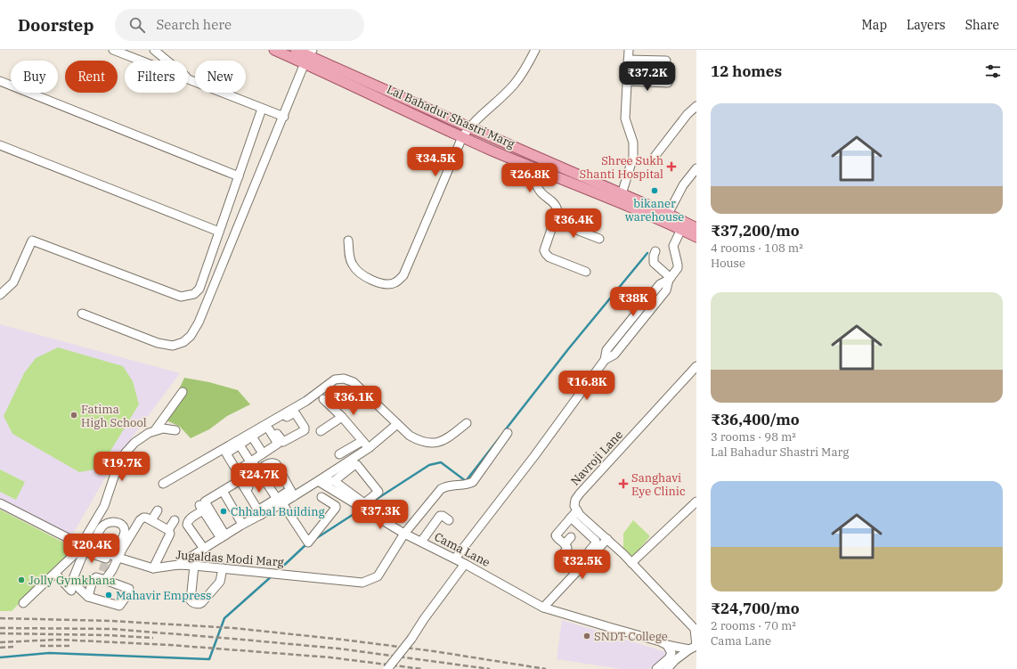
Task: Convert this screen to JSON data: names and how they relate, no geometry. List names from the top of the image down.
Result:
{
  "streets": {
    "main road": ["Lal Bahadur Shastri Marg"],
    "street": ["Navroji Lane", "Cama Lane", "Jugaldas Modi Marg"]
  },
  "crossings": [
    ["Cama Lane", "Jugaldas Modi Marg"]
  ],
  "places": {
    "health": ["Shree Sukh Shanti Hospital", "Sanghavi Eye Clinic"],
    "other": [
      "bikaner warehouse",
      "Fatima High School",
      "Chhabal Building",
      "Jolly Gymkhana",
      "Mahavir Empress",
      "SNDT College"
    ]
  },
  "page": {
    "header": "Doorstep",
    "search": "Search here",
    "nav": ["Map", "Layers", "Share"],
    "heading": "12 homes",
    "chip": [
      "Buy",
      "Rent",
      "Filters",
      "New"
    ],
    "price": [
      "₹37.2K",
      "₹34.5K",
      "₹26.8K",
      "₹36.4K",
      "₹38K",
      "₹16.8K",
      "₹36.1K",
      "₹19.7K",
      "₹24.7K",
      "₹37.3K",
      "₹20.4K",
      "₹32.5K"
    ],
    "list": [
      {
        "name": "₹37,200/mo",
        "note": "4 rooms · 108 m² · House"
      },
      {
        "name": "₹36,400/mo",
        "note": "3 rooms · 98 m² · Lal Bahadur Shastri Marg"
      },
      {
        "name": "₹24,700/mo",
        "note": "2 rooms · 70 m² · Cama Lane"
      }
    ]
  }
}
